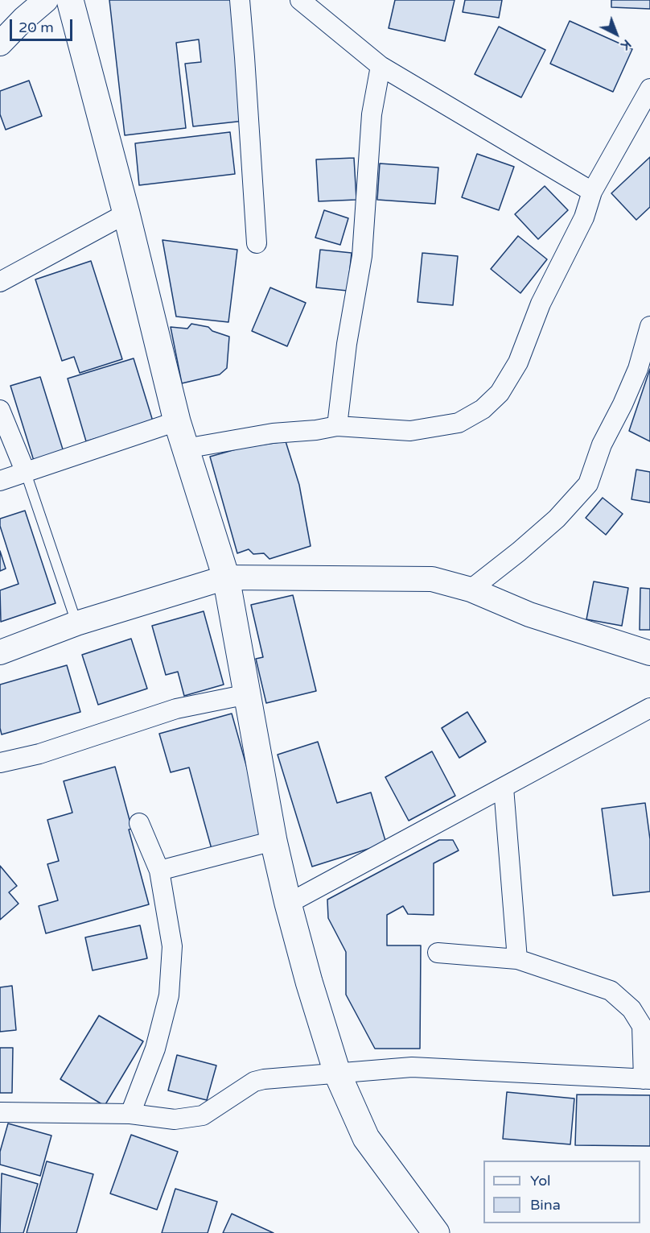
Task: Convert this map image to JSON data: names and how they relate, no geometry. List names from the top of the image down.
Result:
{
  "legend": ["Yol", "Bina"],
  "scale_bar": "20 m",
  "north": "bottom right"
}
